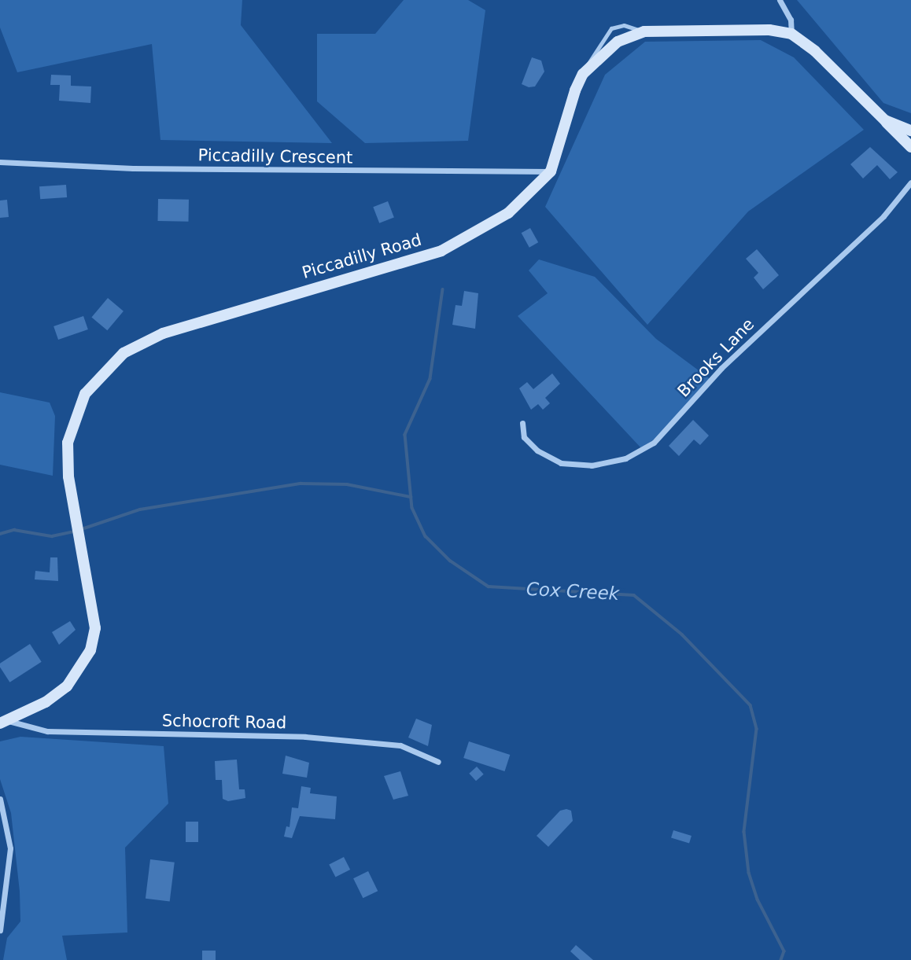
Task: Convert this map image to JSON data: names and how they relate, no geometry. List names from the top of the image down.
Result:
{
  "streets": {
    "main road": ["Piccadilly Road"],
    "street": ["Piccadilly Crescent", "Brooks Lane", "Schocroft Road"]
  },
  "crossings": [
    ["Piccadilly Crescent", "Piccadilly Road"],
    ["Piccadilly Road", "Schocroft Road"]
  ],
  "water": ["Cox Creek"]
}
